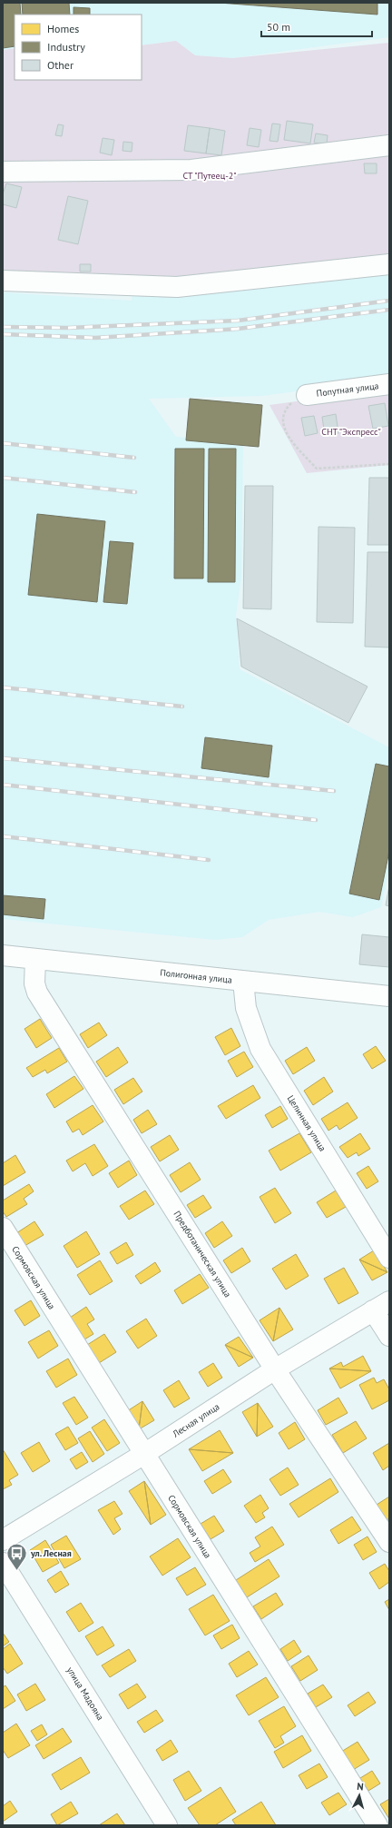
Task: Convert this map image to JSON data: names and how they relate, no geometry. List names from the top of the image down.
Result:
{
  "streets": {
    "street": [
      "Попутная улица",
      "Полигонная улица",
      "Целинная улица",
      "Предботаническая улица",
      "Сормовская улица",
      "Лесная улица",
      "улица Мадояна"
    ]
  },
  "crossings": [
    ["Полигонная улица", "Целинная улица"],
    ["Полигонная улица", "Предботаническая улица"],
    ["Предботаническая улица", "Лесная улица"],
    ["Сормовская улица", "Лесная улица"]
  ],
  "parks": ["СТ \"Путеец-2\"", "СНТ \"Экспресс\""],
  "places": {
    "bus stop": ["ул. Лесная"]
  },
  "legend": ["Homes", "Industry", "Other"],
  "scale_bar": "50 m",
  "north": "top"
}
